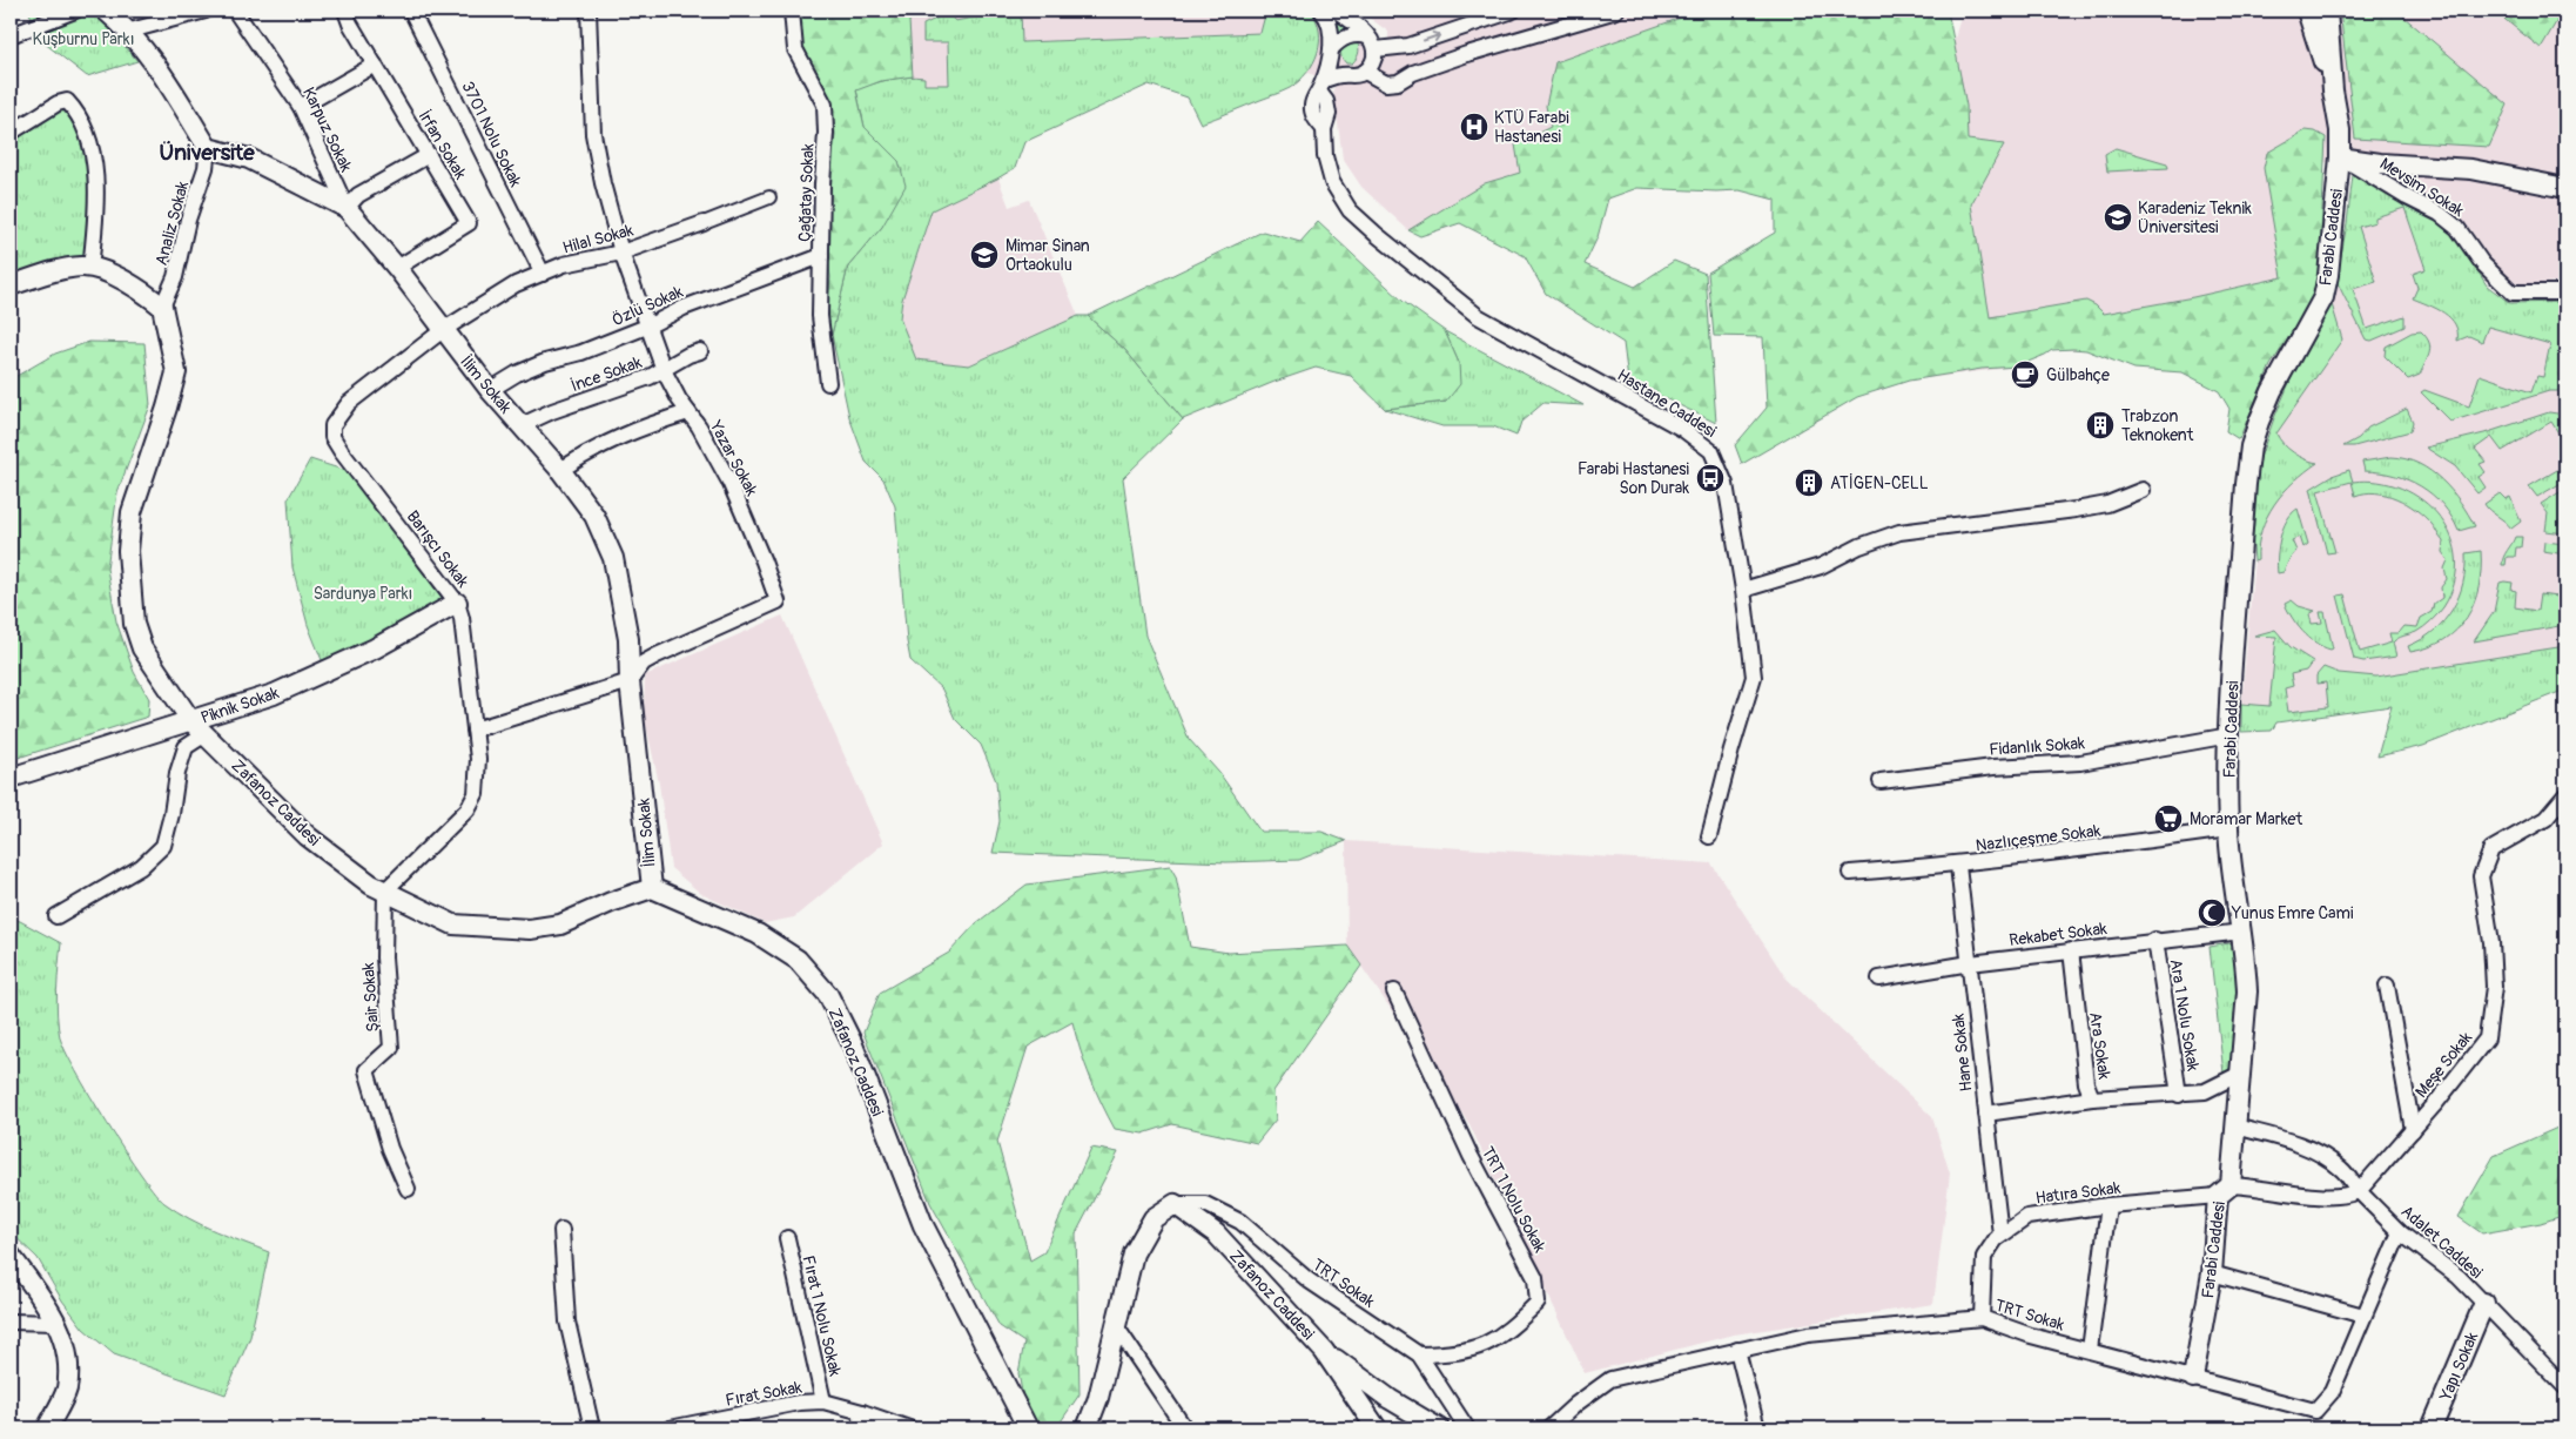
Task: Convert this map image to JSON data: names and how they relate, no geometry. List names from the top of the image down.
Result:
{
  "streets": {
    "street": [
      "Karpuz Sokak",
      "3701 Nolu Sokak",
      "İrfan Sokak",
      "Mevsim Sokak",
      "Çağatay Sokak",
      "Analiz Sokak",
      "Farabi Caddesi",
      "Hilal Sokak",
      "Özlü Sokak",
      "İnce Sokak",
      "İlim Sokak",
      "Hastane Caddesi",
      "Yazar Sokak",
      "Barışcı Sokak",
      "Piknik Sokak",
      "Fidanlık Sokak",
      "Zafanoz Caddesi",
      "Nazlıçeşme Sokak",
      "Rekabet Sokak",
      "Şair Sokak",
      "Ara 1 Nolu Sokak",
      "Ara Sokak",
      "Hane Sokak",
      "Meşe Sokak",
      "Hatıra Sokak",
      "TRT 1 Nolu Sokak",
      "Adalet Caddesi",
      "TRT Sokak",
      "Fırat 1 Nolu Sokak",
      "Yapı Sokak",
      "Fırat Sokak"
    ]
  },
  "crossings": [
    ["Karpuz Sokak", "İlim Sokak"],
    ["3701 Nolu Sokak", "Hilal Sokak"],
    ["İrfan Sokak", "İlim Sokak"],
    ["Mevsim Sokak", "Farabi Caddesi"],
    ["Çağatay Sokak", "Özlü Sokak"],
    ["Analiz Sokak", "İlim Sokak"],
    ["Analiz Sokak", "Zafanoz Caddesi"],
    ["Farabi Caddesi", "Fidanlık Sokak"],
    ["Farabi Caddesi", "Nazlıçeşme Sokak"],
    ["Farabi Caddesi", "Rekabet Sokak"],
    ["Farabi Caddesi", "Ara Sokak"],
    ["Farabi Caddesi", "Hatıra Sokak"],
    ["Farabi Caddesi", "TRT Sokak"],
    ["Hilal Sokak", "İlim Sokak"],
    ["Hilal Sokak", "Yazar Sokak"],
    ["Hilal Sokak", "Barışcı Sokak"],
    ["Özlü Sokak", "İlim Sokak"],
    ["Özlü Sokak", "Yazar Sokak"],
    ["İnce Sokak", "İlim Sokak"],
    ["İnce Sokak", "Yazar Sokak"],
    ["İlim Sokak", "Yazar Sokak"],
    ["İlim Sokak", "Barışcı Sokak"],
    ["İlim Sokak", "Zafanoz Caddesi"],
    ["Barışcı Sokak", "Piknik Sokak"],
    ["Barışcı Sokak", "Zafanoz Caddesi"],
    ["Barışcı Sokak", "Şair Sokak"],
    ["Piknik Sokak", "Zafanoz Caddesi"],
    ["Zafanoz Caddesi", "Şair Sokak"],
    ["Zafanoz Caddesi", "TRT Sokak"],
    ["Nazlıçeşme Sokak", "Hane Sokak"],
    ["Rekabet Sokak", "Ara 1 Nolu Sokak"],
    ["Rekabet Sokak", "Ara Sokak"],
    ["Rekabet Sokak", "Hane Sokak"],
    ["Ara 1 Nolu Sokak", "Ara Sokak"],
    ["Hane Sokak", "Hatıra Sokak"],
    ["Meşe Sokak", "Adalet Caddesi"],
    ["Hatıra Sokak", "TRT Sokak"],
    ["TRT 1 Nolu Sokak", "TRT Sokak"],
    ["Adalet Caddesi", "TRT Sokak"],
    ["Adalet Caddesi", "Yapı Sokak"],
    ["Fırat 1 Nolu Sokak", "Fırat Sokak"]
  ],
  "districts": ["Üniversite"],
  "parks": ["Kuşburnu Parkı", "Sardunya Parkı"],
  "places": {
    "hospital": ["KTÜ Farabi Hastanesi"],
    "school or university": ["Karadeniz Teknik Üniversitesi", "Mimar Sinan Ortaokulu"],
    "cafe": ["Gülbahçe"],
    "building": ["Trabzon Teknokent", "ATİGEN-CELL"],
    "bus stop": ["Farabi Hastanesi Son Durak"],
    "supermarket": ["Moramar Market"],
    "mosque": ["Yunus Emre Cami"]
  }
}
